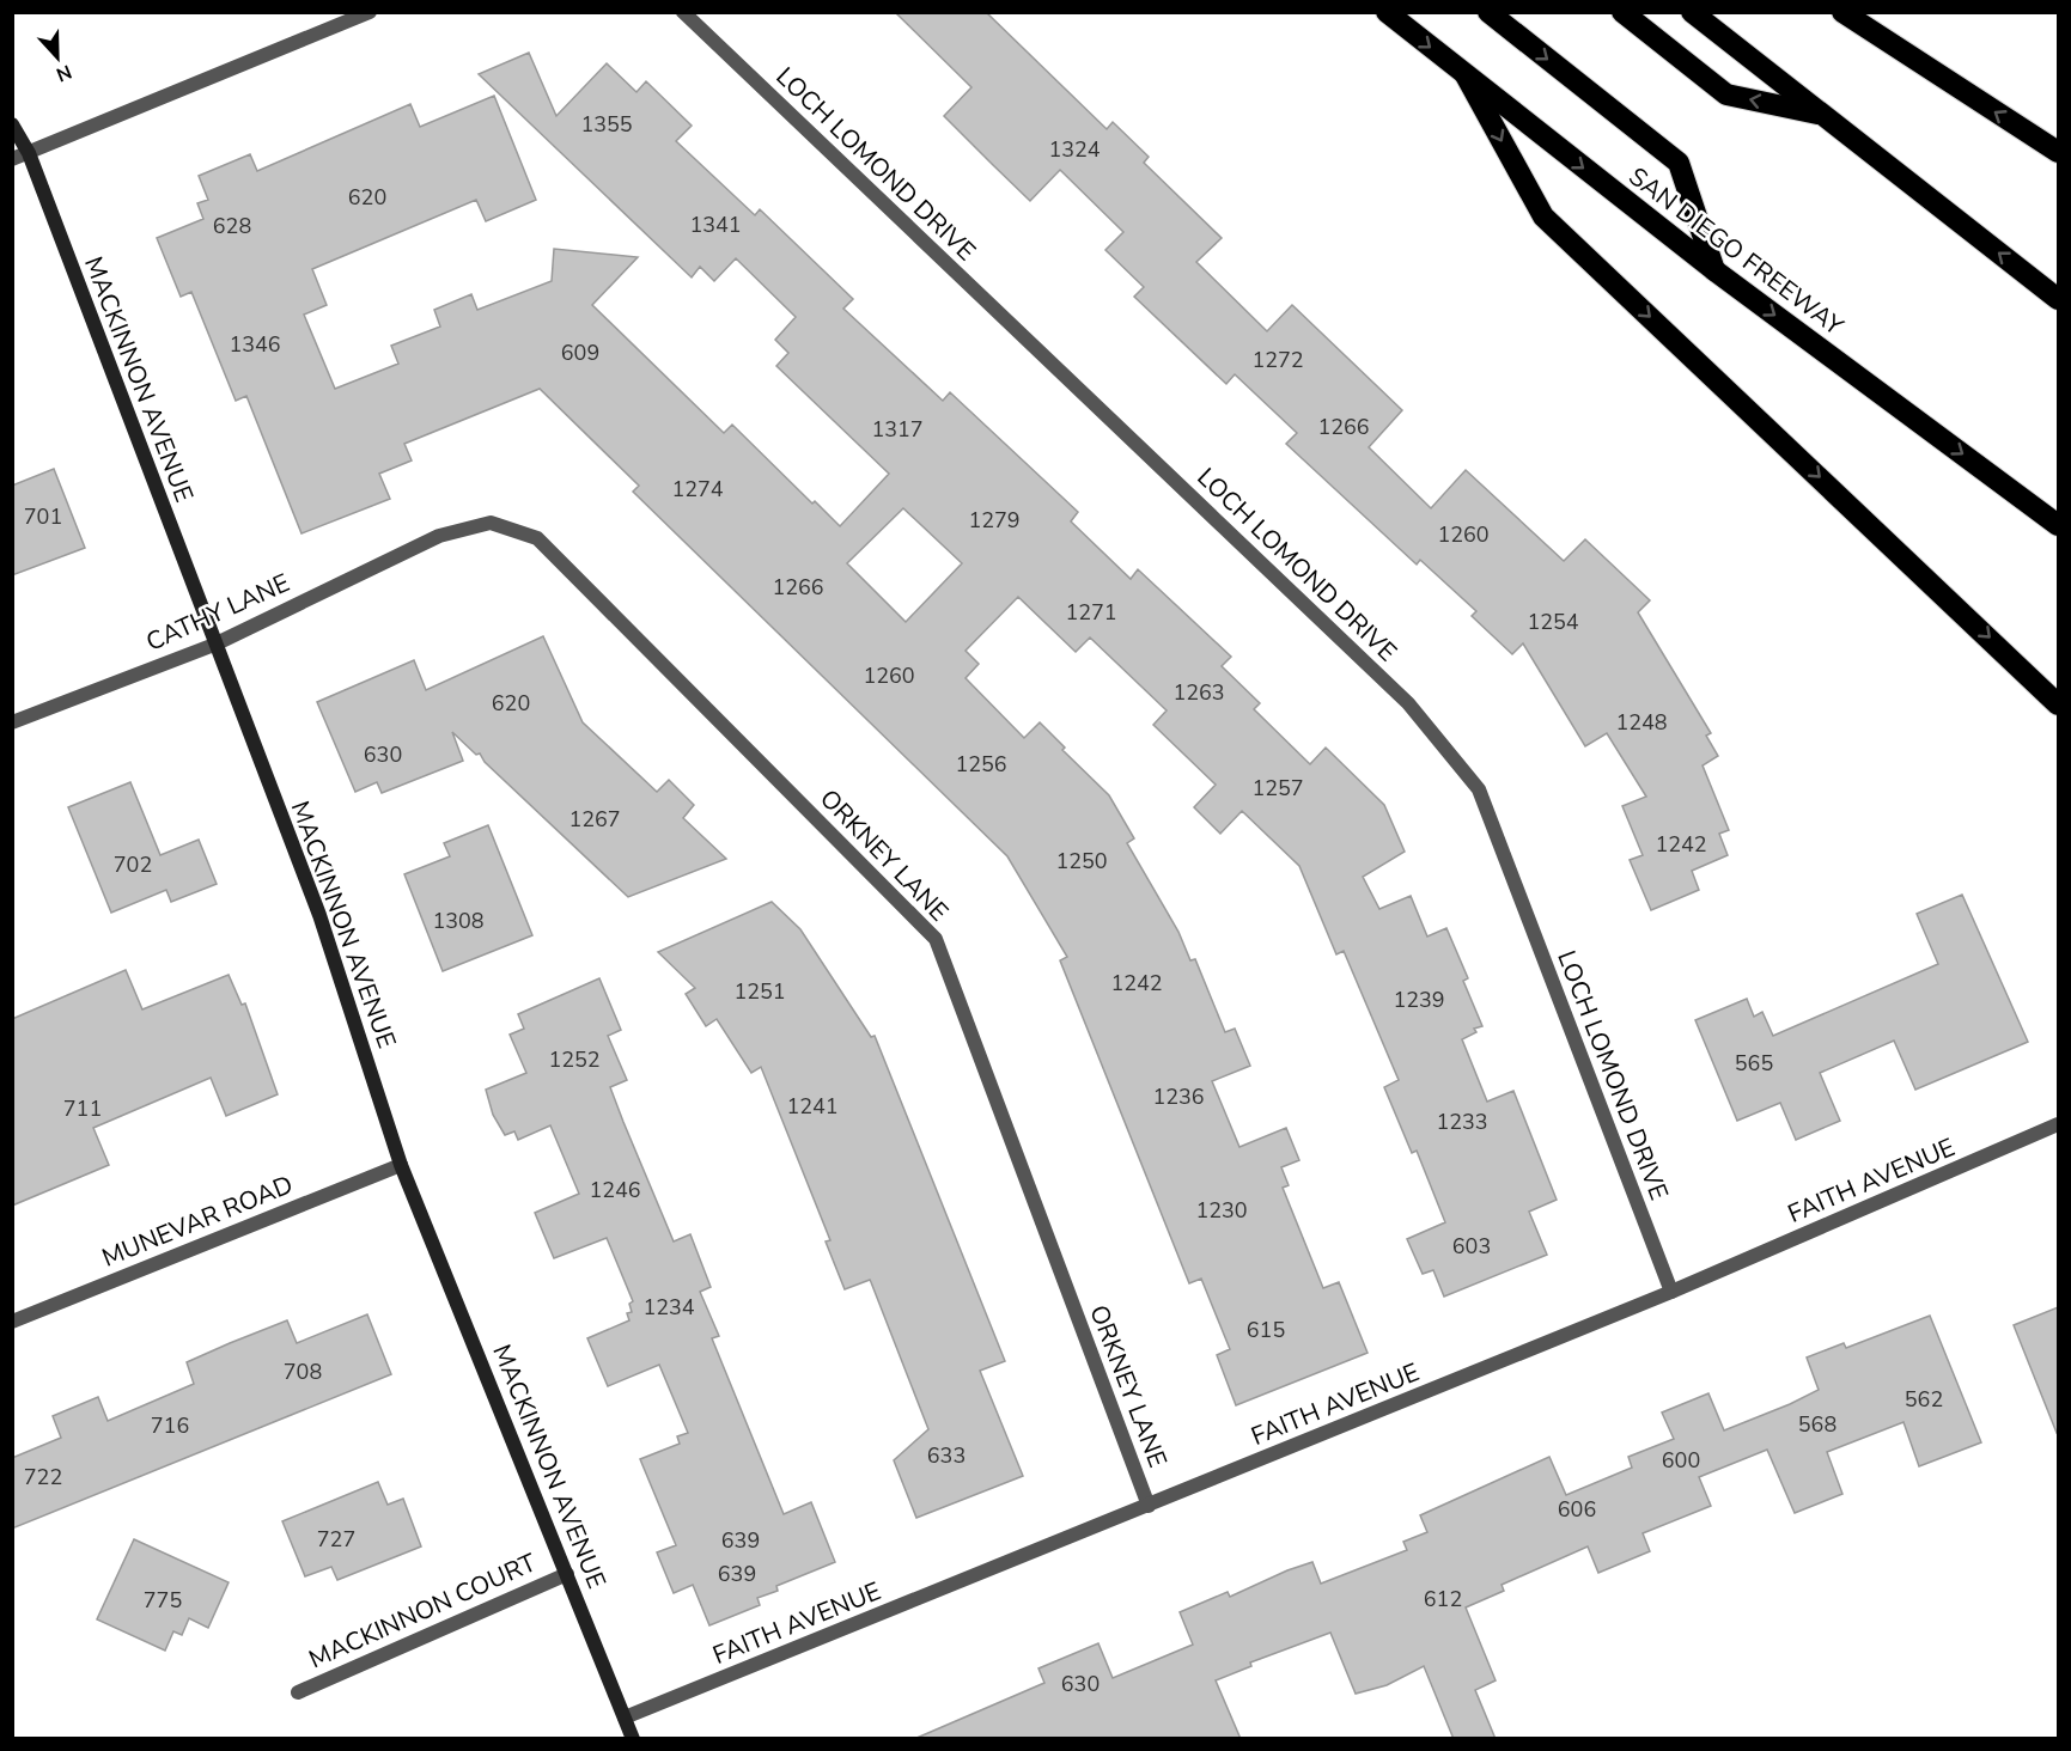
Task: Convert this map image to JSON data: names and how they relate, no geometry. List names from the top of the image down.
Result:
{
  "streets": {
    "highway": ["SAN DIEGO FREEWAY"],
    "street": [
      "LOCH LOMOND DRIVE",
      "MACKINNON AVENUE",
      "CATHY LANE",
      "ORKNEY LANE",
      "FAITH AVENUE",
      "MUNEVAR ROAD",
      "MACKINNON COURT"
    ]
  },
  "crossings": [
    ["LOCH LOMOND DRIVE", "FAITH AVENUE"],
    ["MACKINNON AVENUE", "CATHY LANE"],
    ["MACKINNON AVENUE", "FAITH AVENUE"],
    ["MACKINNON AVENUE", "MUNEVAR ROAD"],
    ["MACKINNON AVENUE", "MACKINNON COURT"],
    ["CATHY LANE", "ORKNEY LANE"],
    ["ORKNEY LANE", "FAITH AVENUE"]
  ],
  "house_numbers": [
    "1355",
    "1324",
    "620",
    "1341",
    "628",
    "1346",
    "609",
    "1272",
    "1266",
    "1317",
    "1274",
    "701",
    "1279",
    "1260",
    "1266",
    "1271",
    "1254",
    "1260",
    "1263",
    "620",
    "1248",
    "630",
    "1256",
    "1257",
    "1267",
    "1242",
    "1250",
    "702",
    "1308",
    "1242",
    "1251",
    "1239",
    "1252",
    "565",
    "1236",
    "1241",
    "711",
    "1233",
    "1246",
    "1230",
    "603",
    "1234",
    "615",
    "708",
    "562",
    "568",
    "716",
    "633",
    "600",
    "722",
    "606",
    "727",
    "639",
    "639",
    "612",
    "775",
    "630"
  ],
  "north": "bottom"
}
